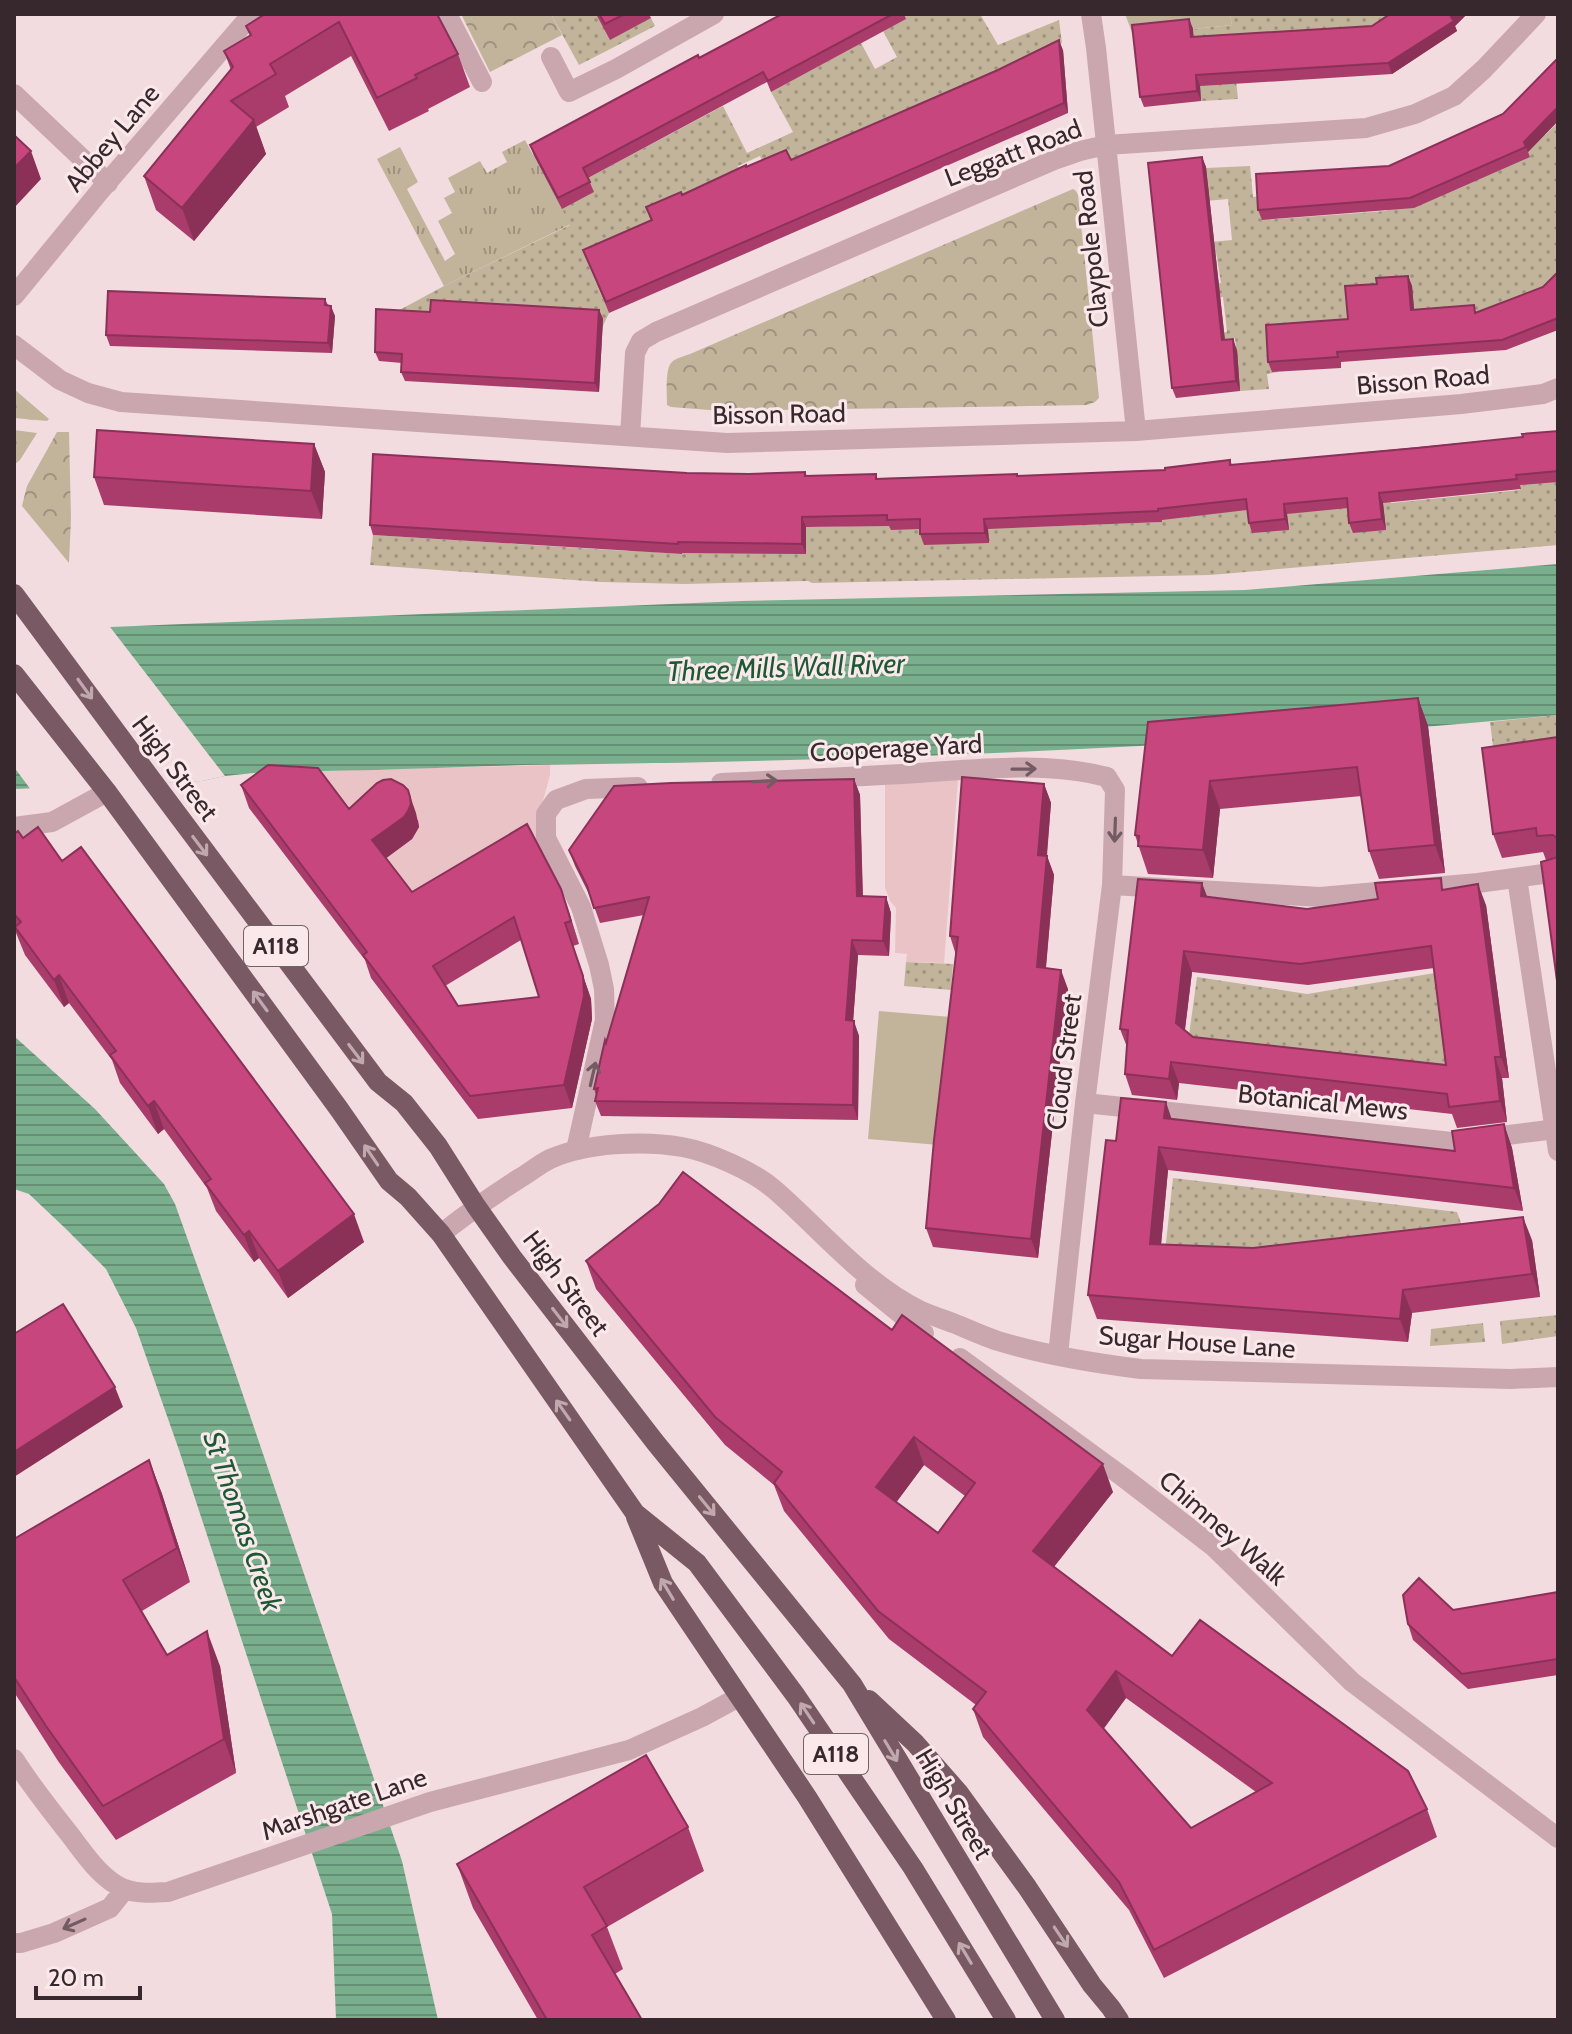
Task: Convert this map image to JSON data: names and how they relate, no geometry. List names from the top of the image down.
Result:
{
  "streets": {
    "main road": ["High Street", "A118"],
    "street": [
      "Abbey Lane",
      "Leggatt Road",
      "Claypole Road",
      "Bisson Road",
      "Cooperage Yard",
      "Cloud Street",
      "Botanical Mews",
      "Sugar House Lane",
      "Chimney Walk",
      "Marshgate Lane"
    ]
  },
  "crossings": [
    ["Leggatt Road", "Claypole Road"],
    ["Leggatt Road", "Bisson Road"],
    ["Claypole Road", "Bisson Road"],
    ["Cooperage Yard", "Cloud Street"],
    ["High Street", "A118"],
    ["High Street", "Sugar House Lane"],
    ["A118", "Sugar House Lane"],
    ["A118", "Marshgate Lane"],
    ["Cloud Street", "Botanical Mews"],
    ["Cloud Street", "Sugar House Lane"],
    ["Sugar House Lane", "Chimney Walk"]
  ],
  "one_way": ["Cooperage Yard"],
  "water": ["Three Mills Wall River", "St Thomas Creek"],
  "scale_bar": "20 m"
}
